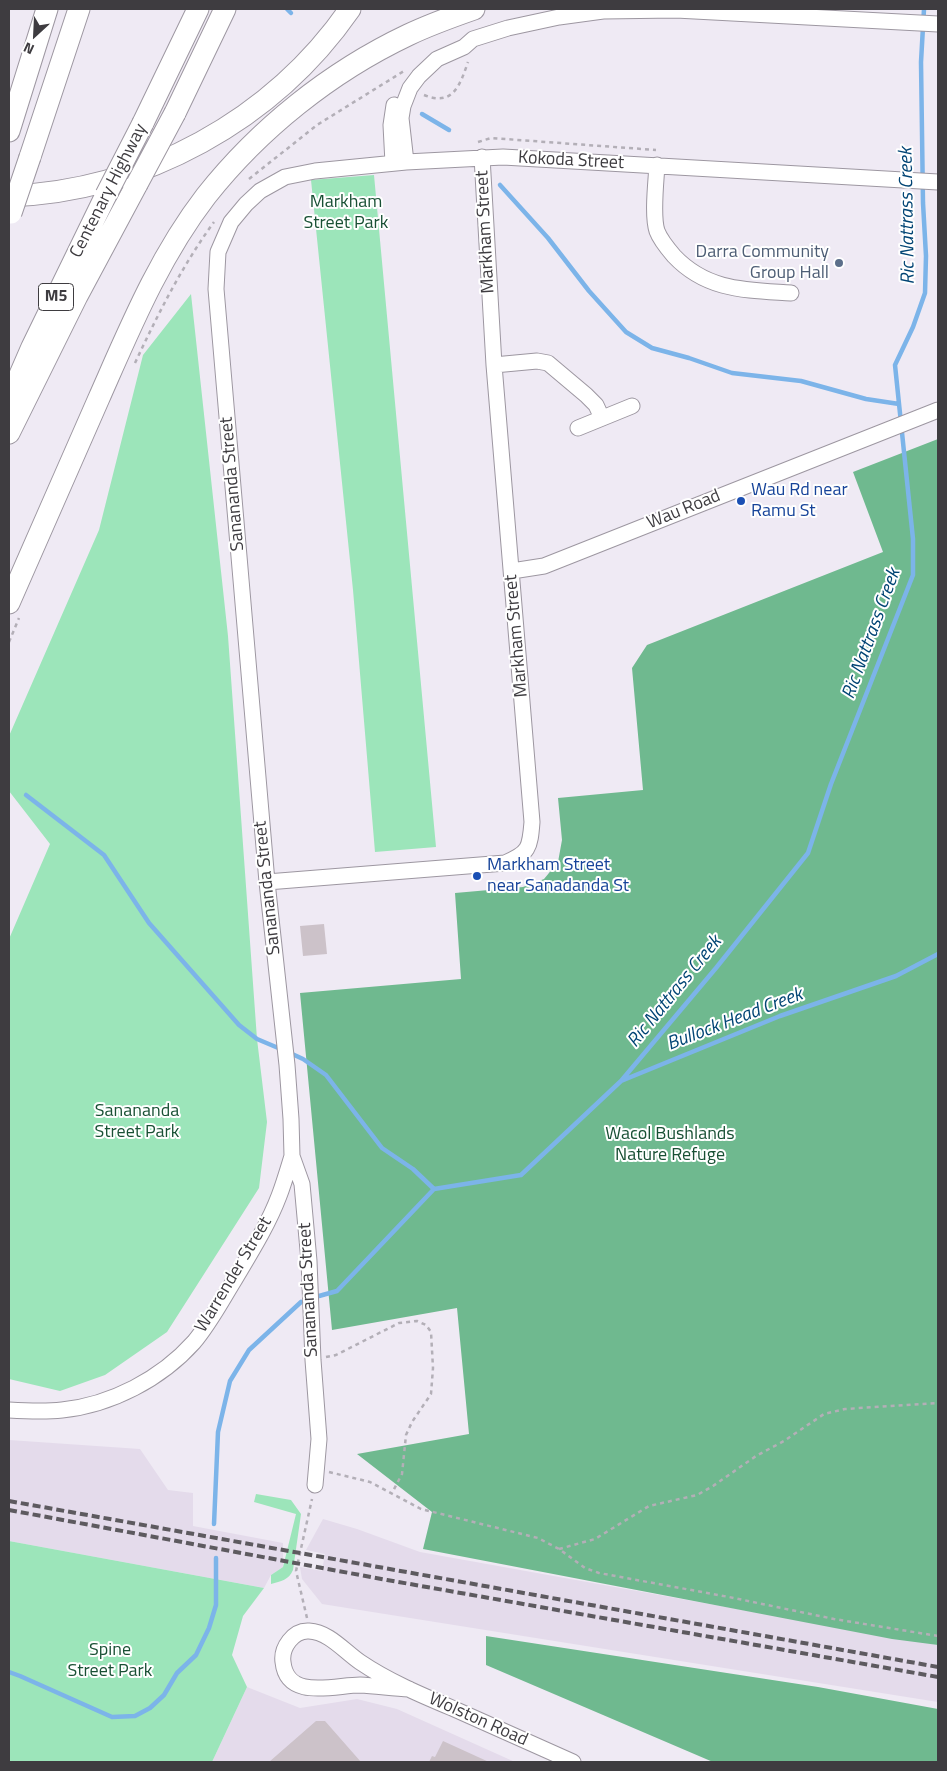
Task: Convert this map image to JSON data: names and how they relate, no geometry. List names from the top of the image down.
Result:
{
  "streets": {
    "highway": ["Centenary Highway", "M5"],
    "street": [
      "Kokoda Street",
      "Markham Street",
      "Sanananda Street",
      "Wau Road",
      "Warrender Street",
      "Wolston Road"
    ]
  },
  "crossings": [
    ["Kokoda Street", "Markham Street"],
    ["Kokoda Street", "Sanananda Street"],
    ["Markham Street", "Sanananda Street"],
    ["Markham Street", "Wau Road"],
    ["Sanananda Street", "Warrender Street"]
  ],
  "water": ["Ric Nattrass Creek", "Bullock Head Creek"],
  "parks": [
    "Markham Street Park",
    "Sanananda Street Park",
    "Wacol Bushlands Nature Refuge",
    "Spine Street Park"
  ],
  "places": ["Darra Community Group Hall", "Wau Rd near Ramu St", "Markham Street near Sanadanda St"],
  "north": "bottom left"
}
